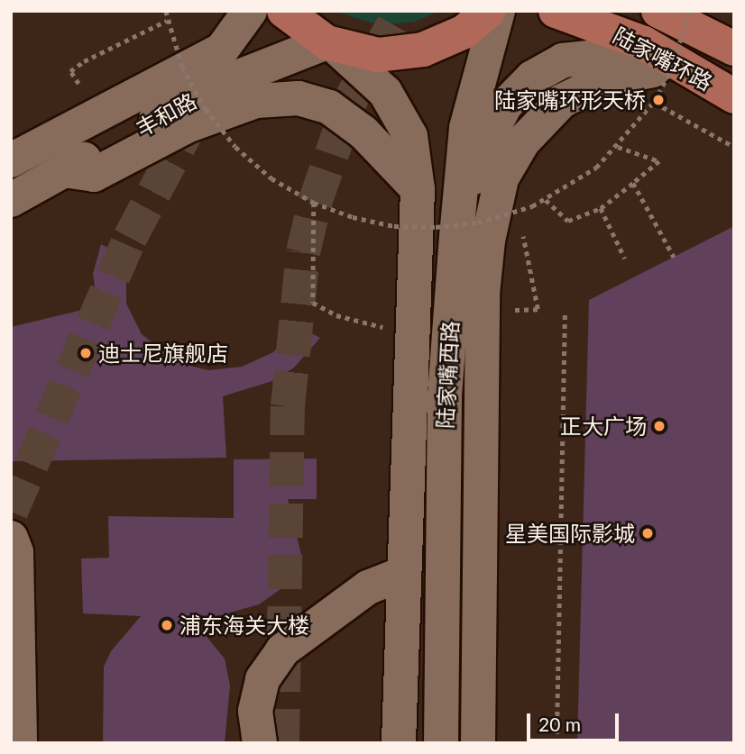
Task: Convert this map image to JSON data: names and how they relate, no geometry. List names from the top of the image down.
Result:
{
  "streets": {
    "main road": ["陆家嘴环路"],
    "street": ["丰和路", "陆家嘴西路"]
  },
  "crossings": [
    ["丰和路", "陆家嘴西路"]
  ],
  "places": [
    "陆家嘴环形天桥",
    "迪士尼旗舰店",
    "正大广场",
    "星美国际影城",
    "浦东海关大楼"
  ],
  "scale_bar": "20 m"
}
